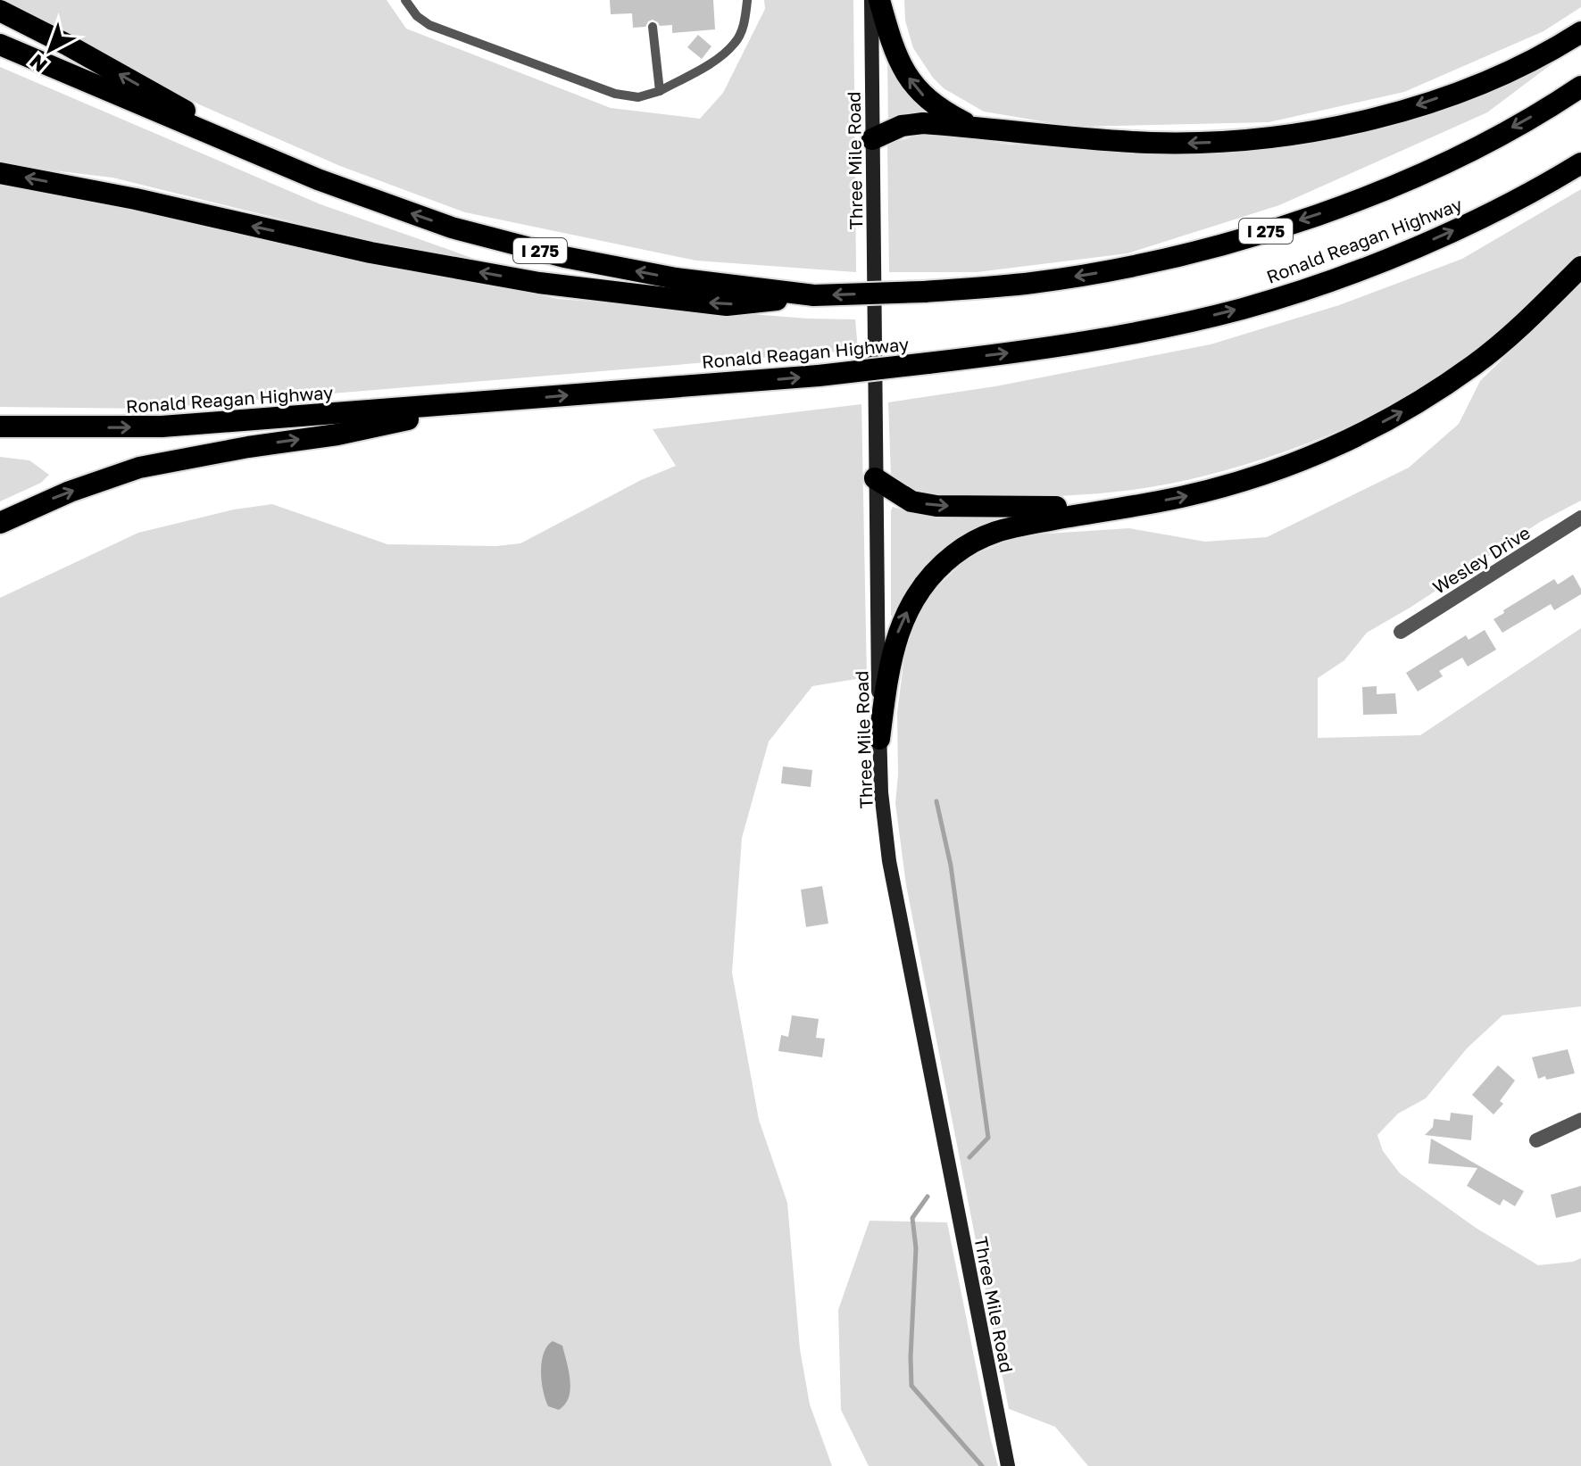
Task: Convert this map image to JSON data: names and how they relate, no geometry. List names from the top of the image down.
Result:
{
  "streets": {
    "highway": ["I 275", "Ronald Reagan Highway"],
    "street": ["Three Mile Road", "Wesley Drive"]
  },
  "north": "bottom left"
}
